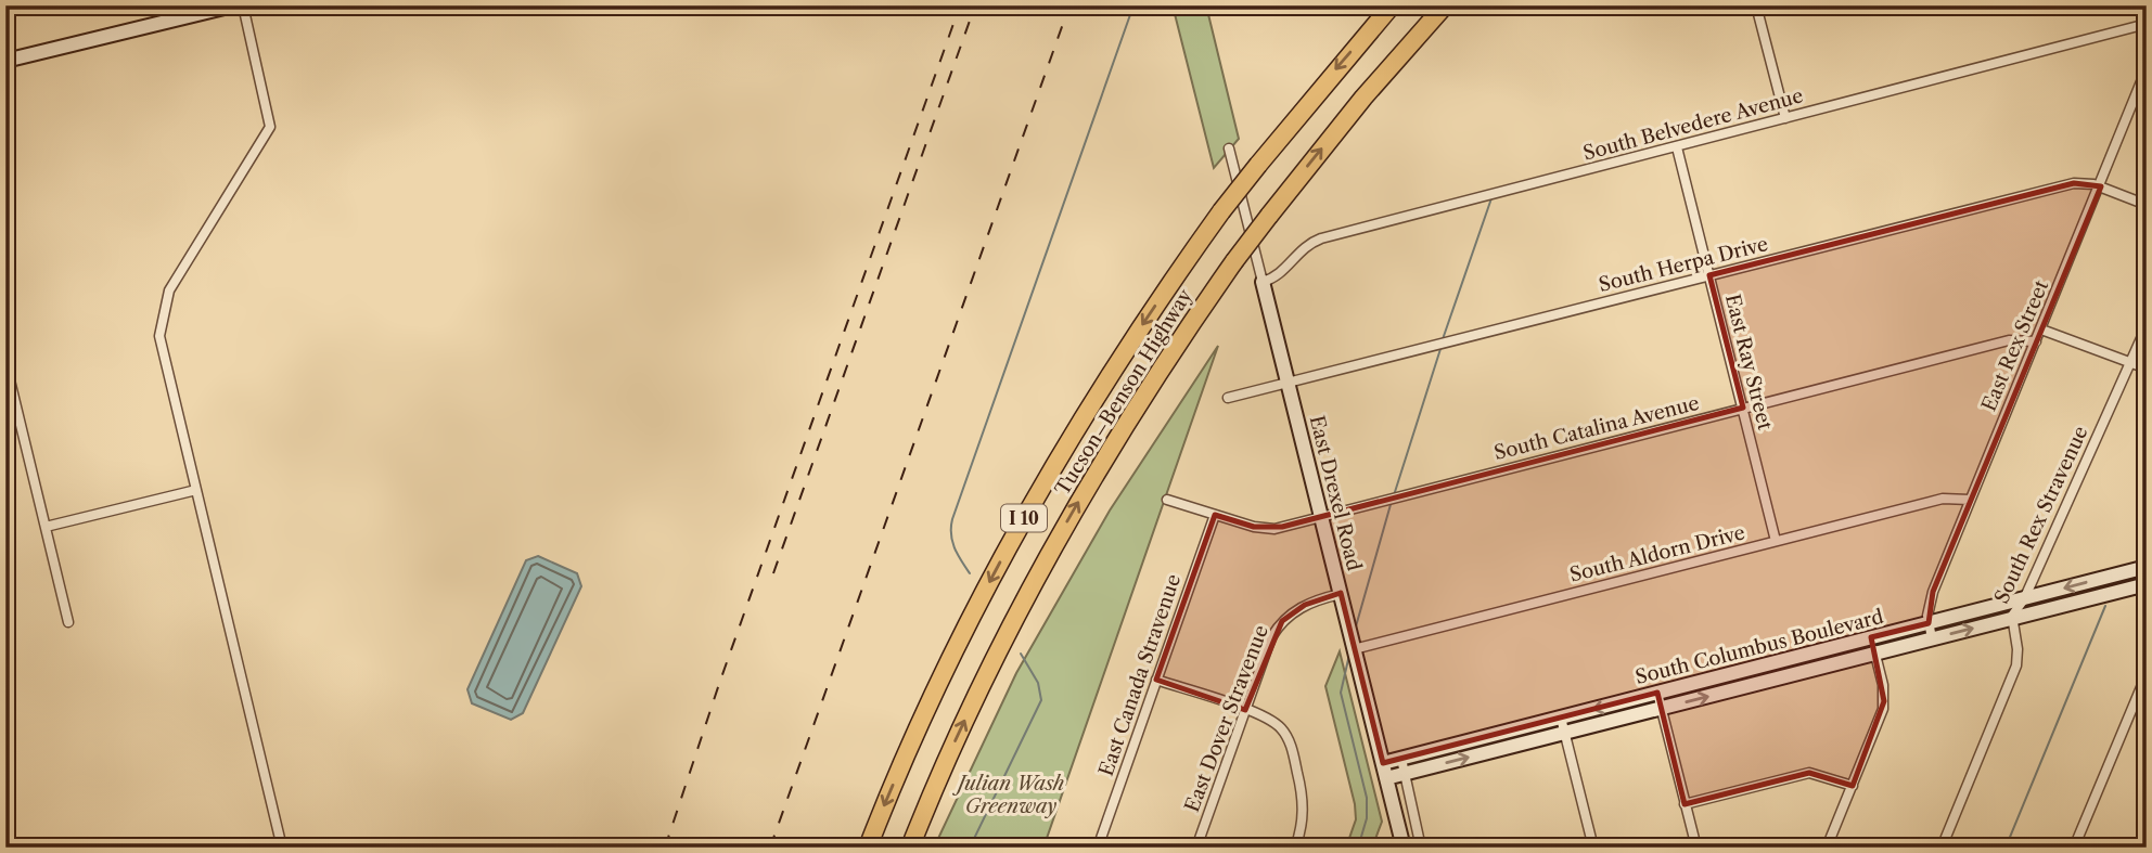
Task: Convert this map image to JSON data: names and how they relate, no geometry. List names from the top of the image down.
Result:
{
  "streets": {
    "highway": ["Tucson–Benson Highway", "I 10"],
    "street": [
      "South Belvedere Avenue",
      "South Herpa Drive",
      "East Rex Street",
      "East Ray Street",
      "South Catalina Avenue",
      "East Drexel Road",
      "South Rex Stravenue",
      "South Aldorn Drive",
      "South Columbus Boulevard",
      "East Canada Stravenue",
      "East Dover Stravenue"
    ]
  },
  "crossings": [
    ["South Belvedere Avenue", "East Ray Street"],
    ["South Belvedere Avenue", "East Drexel Road"],
    ["South Herpa Drive", "East Rex Street"],
    ["South Herpa Drive", "East Ray Street"],
    ["South Herpa Drive", "East Drexel Road"],
    ["East Rex Street", "South Catalina Avenue"],
    ["East Rex Street", "South Aldorn Drive"],
    ["East Rex Street", "South Columbus Boulevard"],
    ["East Ray Street", "South Catalina Avenue"],
    ["East Ray Street", "South Aldorn Drive"],
    ["South Catalina Avenue", "East Drexel Road"],
    ["South Catalina Avenue", "East Canada Stravenue"],
    ["East Drexel Road", "South Aldorn Drive"],
    ["East Drexel Road", "South Columbus Boulevard"],
    ["East Drexel Road", "East Dover Stravenue"],
    ["South Rex Stravenue", "South Columbus Boulevard"]
  ],
  "parks": ["Julian Wash Greenway"]
}
